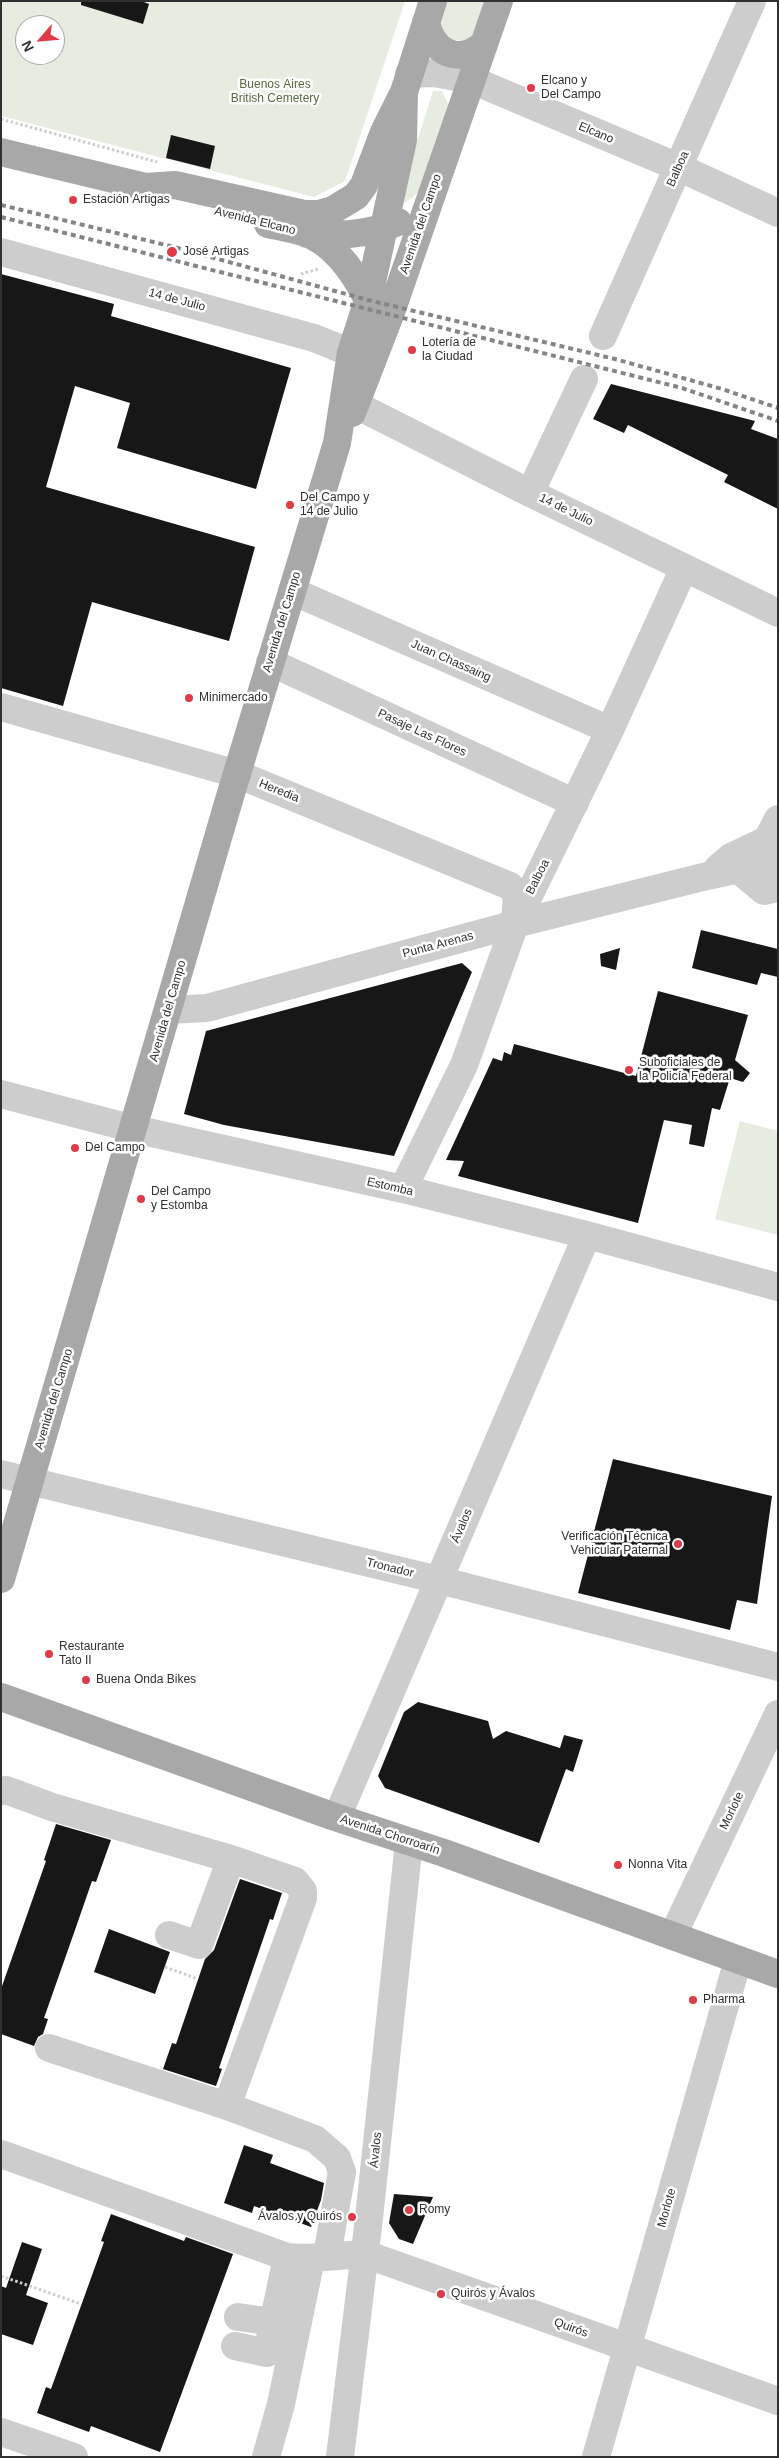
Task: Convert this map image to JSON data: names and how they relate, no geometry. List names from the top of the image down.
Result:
{
  "streets": {
    "main road": ["Avenida Elcano", "Avenida del Campo", "Avenida Chorroarín"],
    "street": [
      "Elcano",
      "Balboa",
      "14 de Julio",
      "Juan Chassaing",
      "Pasaje Las Flores",
      "Heredia",
      "Punta Arenas",
      "Estomba",
      "Ávalos",
      "Tronador",
      "Morlote",
      "Quirós"
    ]
  },
  "crossings": [
    ["Elcano", "Balboa"],
    ["Elcano", "Avenida del Campo"],
    ["Balboa", "14 de Julio"],
    ["Balboa", "Juan Chassaing"],
    ["Balboa", "Pasaje Las Flores"],
    ["Balboa", "Heredia"],
    ["Balboa", "Punta Arenas"],
    ["Balboa", "Estomba"],
    ["Avenida Elcano", "Avenida del Campo"],
    ["Avenida del Campo", "14 de Julio"],
    ["Avenida del Campo", "Juan Chassaing"],
    ["Avenida del Campo", "Pasaje Las Flores"],
    ["Avenida del Campo", "Heredia"],
    ["Avenida del Campo", "Punta Arenas"],
    ["Avenida del Campo", "Estomba"],
    ["Avenida del Campo", "Tronador"],
    ["Heredia", "Punta Arenas"],
    ["Estomba", "Ávalos"],
    ["Ávalos", "Tronador"],
    ["Ávalos", "Avenida Chorroarín"],
    ["Ávalos", "Quirós"],
    ["Morlote", "Avenida Chorroarín"],
    ["Morlote", "Quirós"]
  ],
  "parks": ["Buenos Aires British Cemetery"],
  "places": [
    "Elcano y Del Campo",
    "Estación Artigas",
    "José Artigas",
    "Lotería de la Ciudad",
    "Del Campo y 14 de Julio",
    "Minimercado",
    "Suboficiales de la Policía Federal",
    "Del Campo",
    "Del Campo y Estomba",
    "Verificación Técnica Vehicular Paternal",
    "Restaurante Tato II",
    "Buena Onda Bikes",
    "Nonna Vita",
    "Pharma",
    "Romy",
    "Ávalos y Quirós",
    "Quirós y Ávalos"
  ],
  "north": "bottom left"
}
